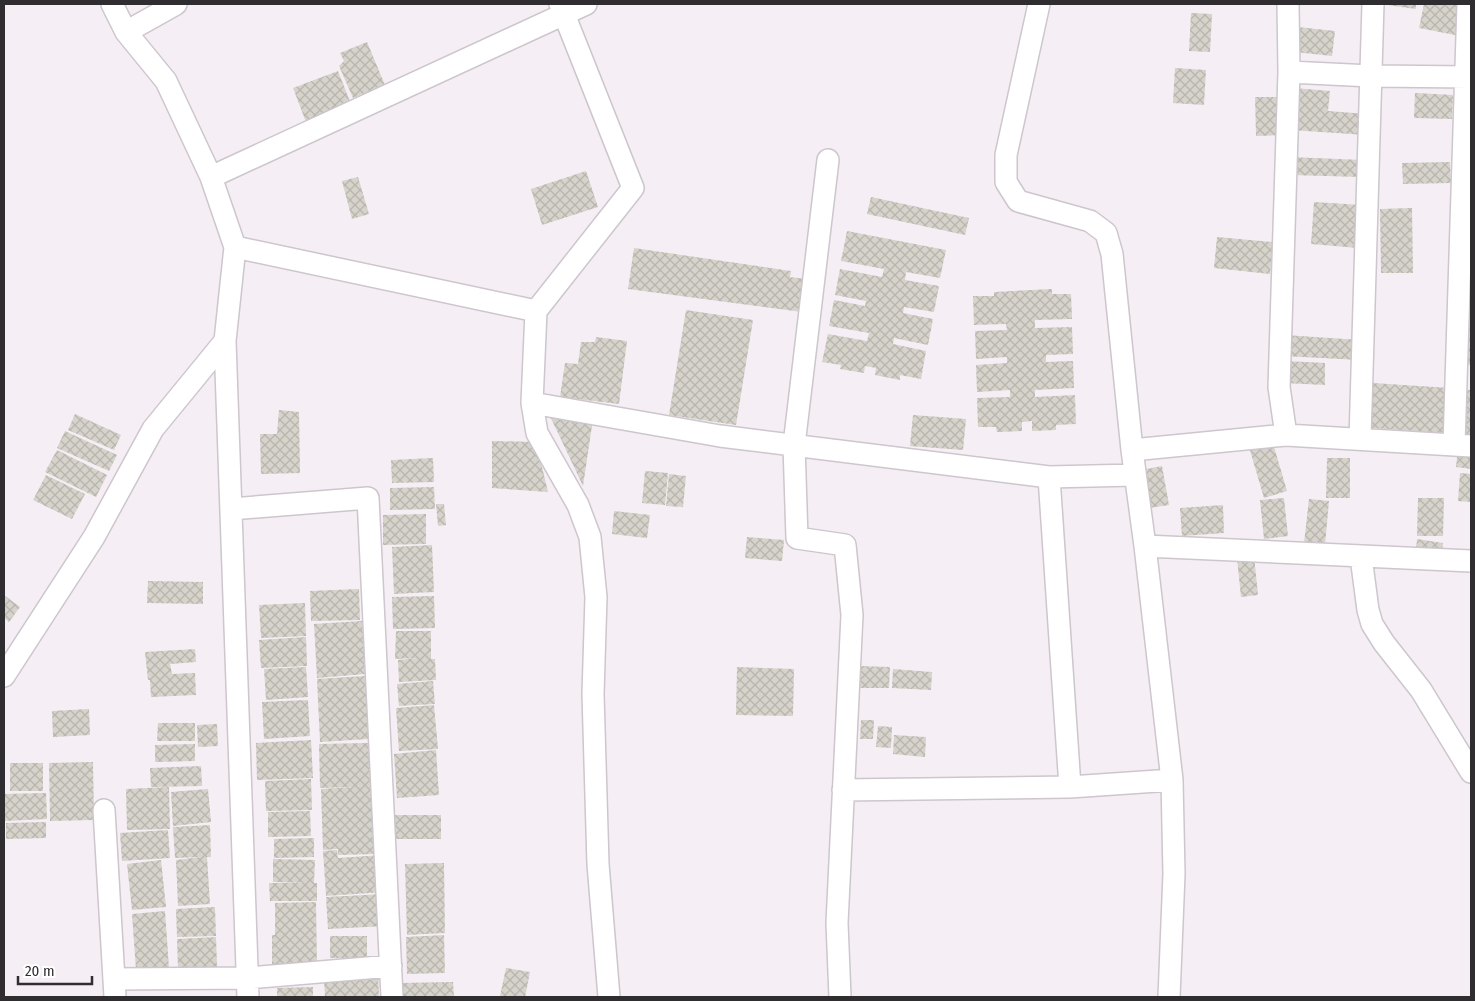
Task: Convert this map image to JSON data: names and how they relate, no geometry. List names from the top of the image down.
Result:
{
  "scale_bar": "20 m"
}
